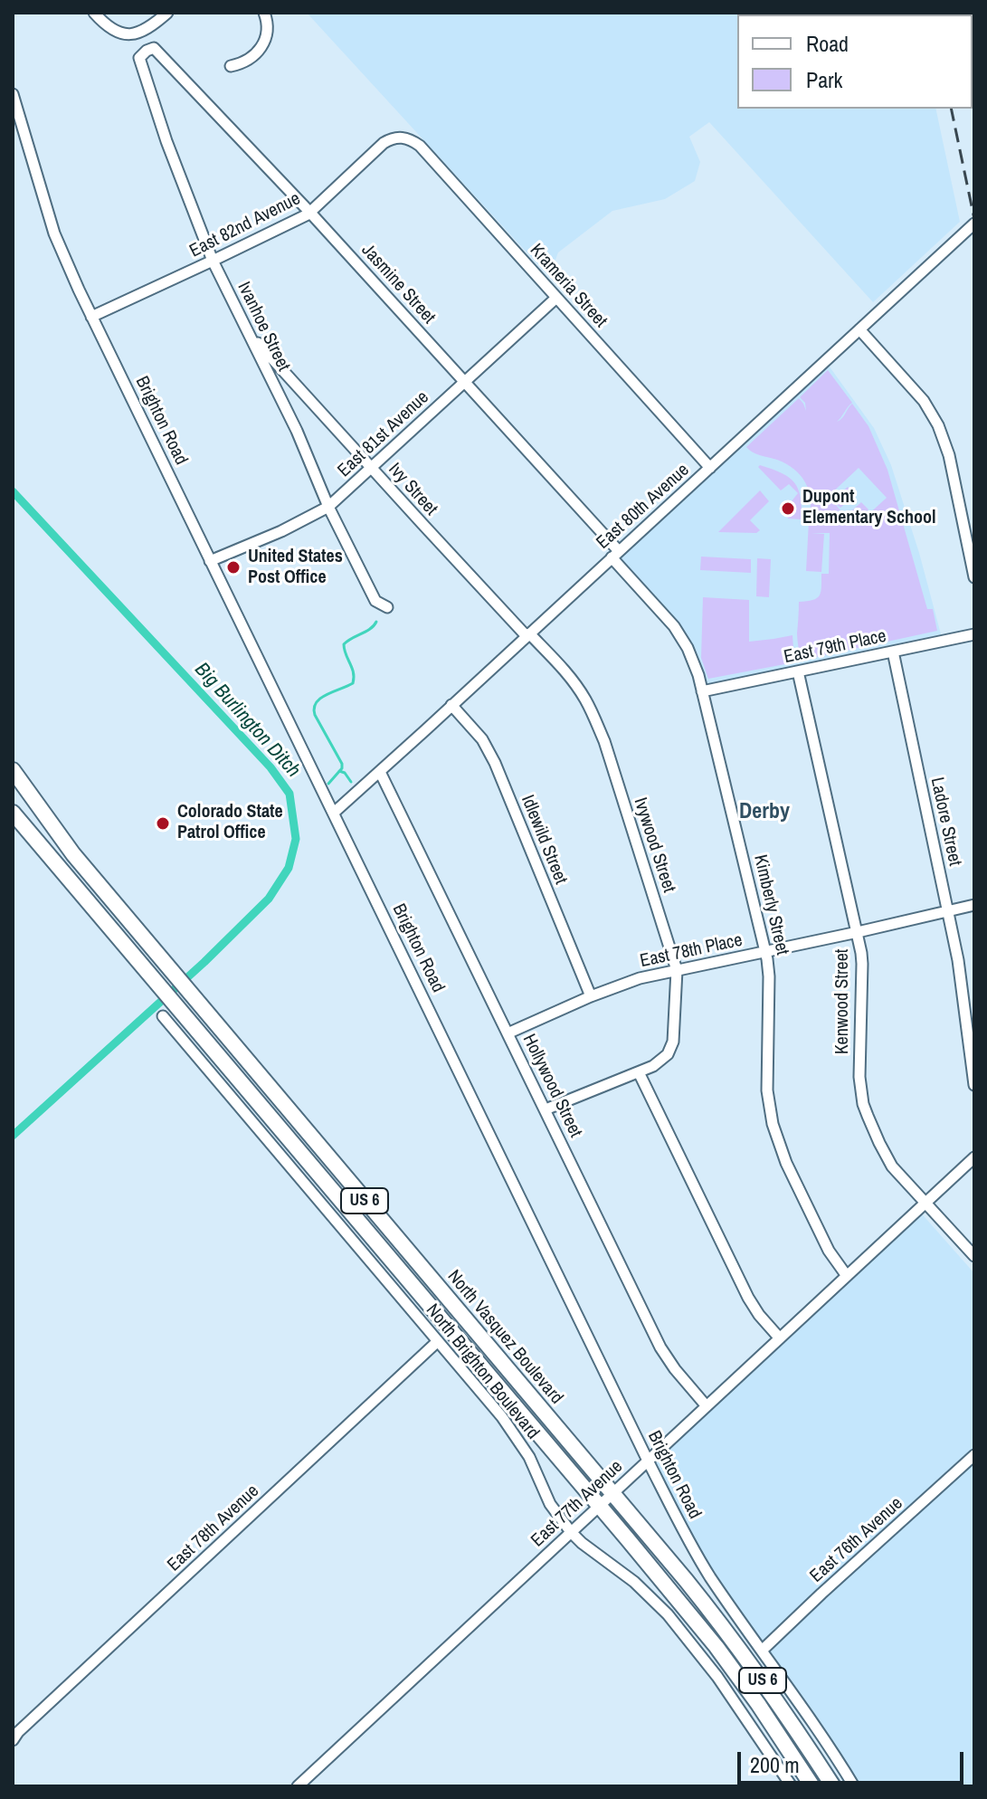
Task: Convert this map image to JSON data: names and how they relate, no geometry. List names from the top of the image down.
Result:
{
  "streets": {
    "highway": ["US 6", "North Vasquez Boulevard"],
    "street": [
      "East 82nd Avenue",
      "Jasmine Street",
      "Krameria Street",
      "Ivanhoe Street",
      "Brighton Road",
      "East 81st Avenue",
      "Ivy Street",
      "East 80th Avenue",
      "East 79th Place",
      "Ladore Street",
      "Idlewild Street",
      "Ivywood Street",
      "Kimberly Street",
      "East 78th Place",
      "Kenwood Street",
      "Hollywood Street",
      "North Brighton Boulevard",
      "East 77th Avenue",
      "East 78th Avenue",
      "East 76th Avenue"
    ]
  },
  "crossings": [
    ["East 82nd Avenue", "Jasmine Street"],
    ["East 82nd Avenue", "Krameria Street"],
    ["East 82nd Avenue", "Ivanhoe Street"],
    ["East 82nd Avenue", "Brighton Road"],
    ["Jasmine Street", "Ivanhoe Street"],
    ["Jasmine Street", "East 81st Avenue"],
    ["Jasmine Street", "East 80th Avenue"],
    ["Jasmine Street", "Kimberly Street"],
    ["Krameria Street", "East 81st Avenue"],
    ["Krameria Street", "East 80th Avenue"],
    ["Ivanhoe Street", "East 81st Avenue"],
    ["Ivanhoe Street", "Ivy Street"],
    ["Brighton Road", "East 81st Avenue"],
    ["Brighton Road", "East 80th Avenue"],
    ["Brighton Road", "East 77th Avenue"],
    ["Brighton Road", "East 76th Avenue"],
    ["East 81st Avenue", "Ivy Street"],
    ["Ivy Street", "East 80th Avenue"],
    ["Ivy Street", "Ivywood Street"],
    ["East 80th Avenue", "Idlewild Street"],
    ["East 80th Avenue", "Ivywood Street"],
    ["East 80th Avenue", "Kimberly Street"],
    ["East 80th Avenue", "Hollywood Street"],
    ["East 79th Place", "Ladore Street"],
    ["East 79th Place", "Kimberly Street"],
    ["East 79th Place", "Kenwood Street"],
    ["Ladore Street", "East 78th Place"],
    ["Idlewild Street", "East 78th Place"],
    ["Ivywood Street", "East 78th Place"],
    ["Ivywood Street", "Hollywood Street"],
    ["Kimberly Street", "East 78th Place"],
    ["Kimberly Street", "East 77th Avenue"],
    ["East 78th Place", "Kenwood Street"],
    ["East 78th Place", "Hollywood Street"],
    ["Kenwood Street", "East 77th Avenue"],
    ["Hollywood Street", "East 77th Avenue"],
    ["US 6", "North Vasquez Boulevard"],
    ["North Vasquez Boulevard", "East 77th Avenue"],
    ["North Brighton Boulevard", "East 77th Avenue"],
    ["North Brighton Boulevard", "East 78th Avenue"]
  ],
  "districts": ["Derby"],
  "water": ["Big Burlington Ditch"],
  "places": ["Dupont Elementary School", "United States Post Office", "Colorado State Patrol Office"],
  "legend": ["Road", "Park"],
  "scale_bar": "200 m"
}
